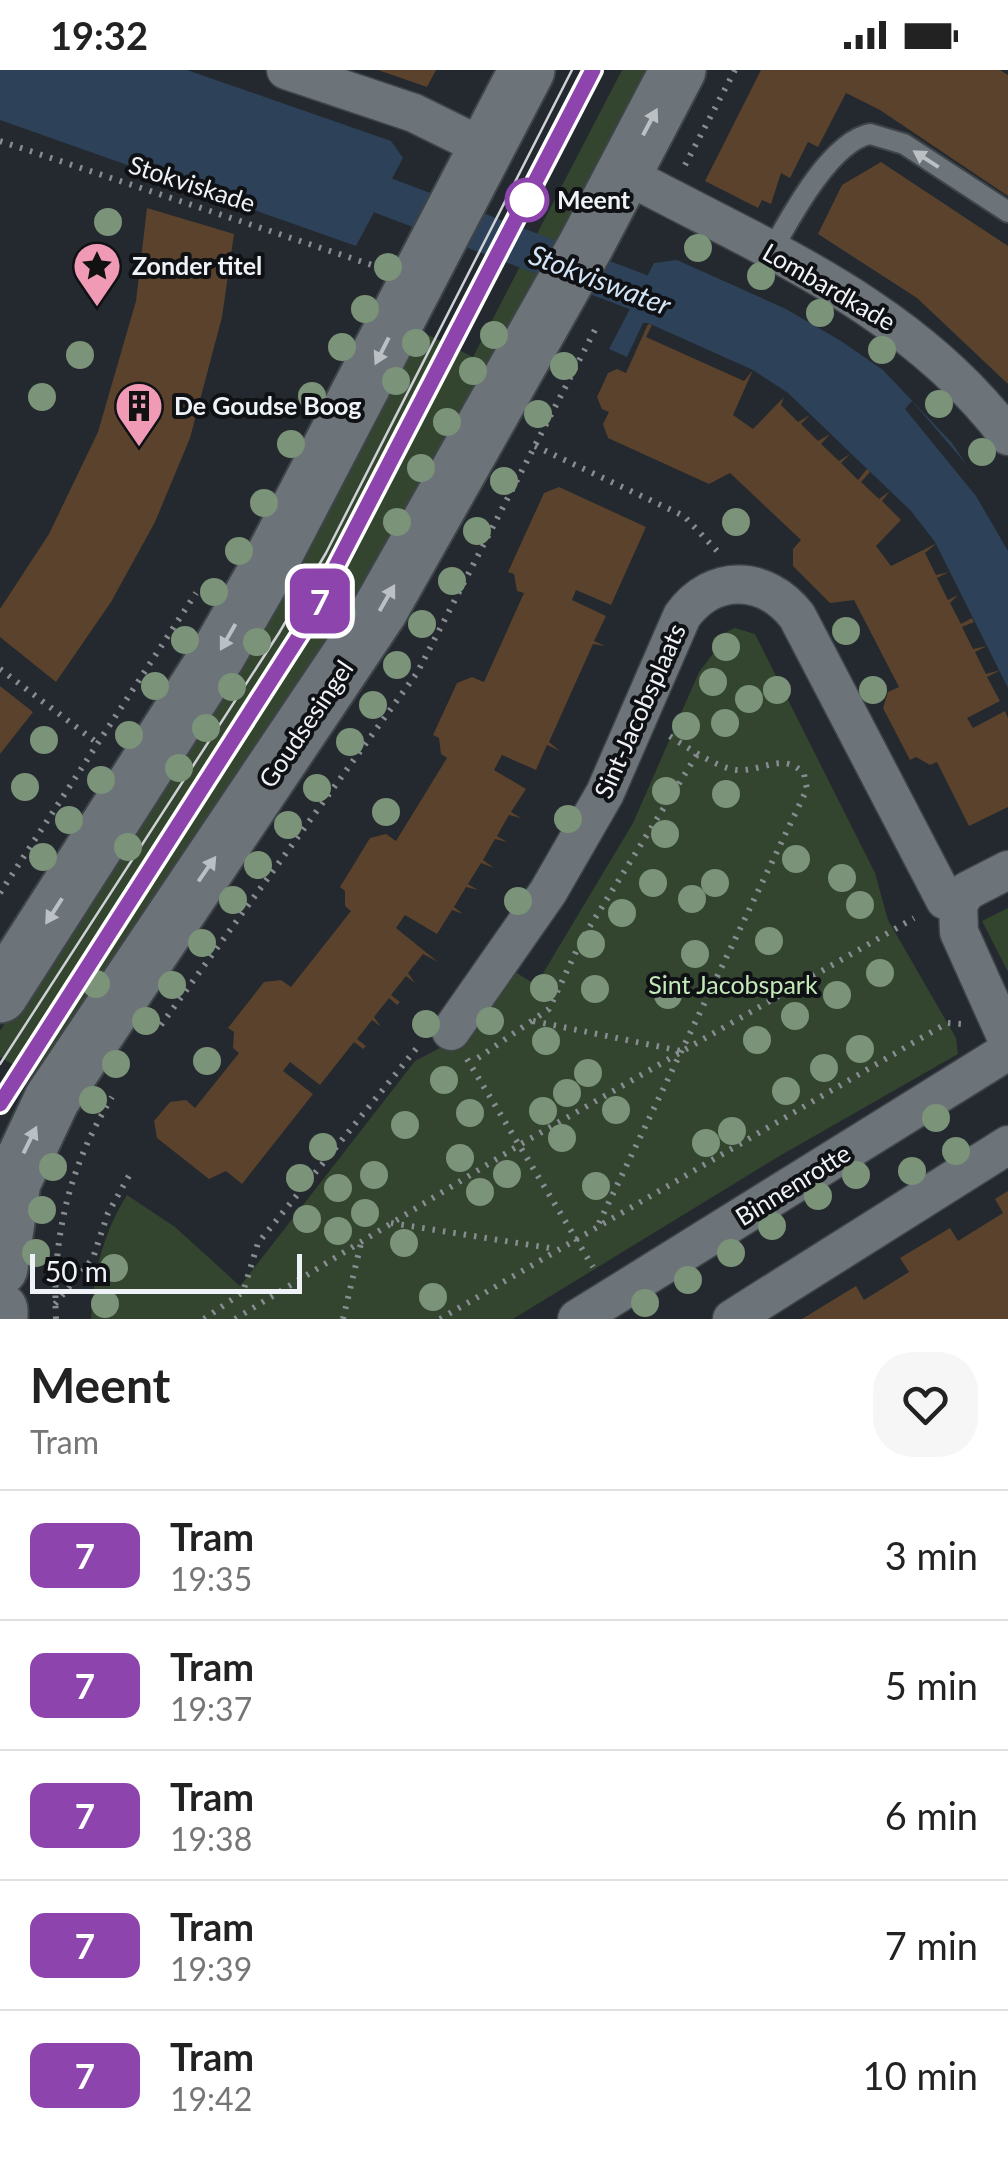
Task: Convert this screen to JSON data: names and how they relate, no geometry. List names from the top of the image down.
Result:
{
  "streets": {
    "main road": ["Goudsesingel"],
    "street": ["Lombardkade", "Sint-Jacobsplaats", "Binnenrotte"],
    "path": ["Stokviskade"]
  },
  "crossings": [
    ["Lombardkade", "Goudsesingel"]
  ],
  "water": ["Stokviswater"],
  "parks": ["Sint Jacobspark"],
  "places": {
    "other": ["Meent"],
    "place": ["Zonder titel"],
    "building": ["De Goudse Boog"]
  },
  "lines": ["tram line 7"],
  "scale_bar": "50 m",
  "page": {
    "status": "19:32",
    "on_map": "7",
    "scale": "50 m",
    "heading": ["Meent", "Tram"],
    "list": [
      {
        "mark": "7",
        "name": "Tram",
        "note": "19:35",
        "value": "3 min"
      },
      {
        "mark": "7",
        "name": "Tram",
        "note": "19:37",
        "value": "5 min"
      },
      {
        "mark": "7",
        "name": "Tram",
        "note": "19:38",
        "value": "6 min"
      },
      {
        "mark": "7",
        "name": "Tram",
        "note": "19:39",
        "value": "7 min"
      },
      {
        "mark": "7",
        "name": "Tram",
        "note": "19:42",
        "value": "10 min"
      }
    ]
  }
}
